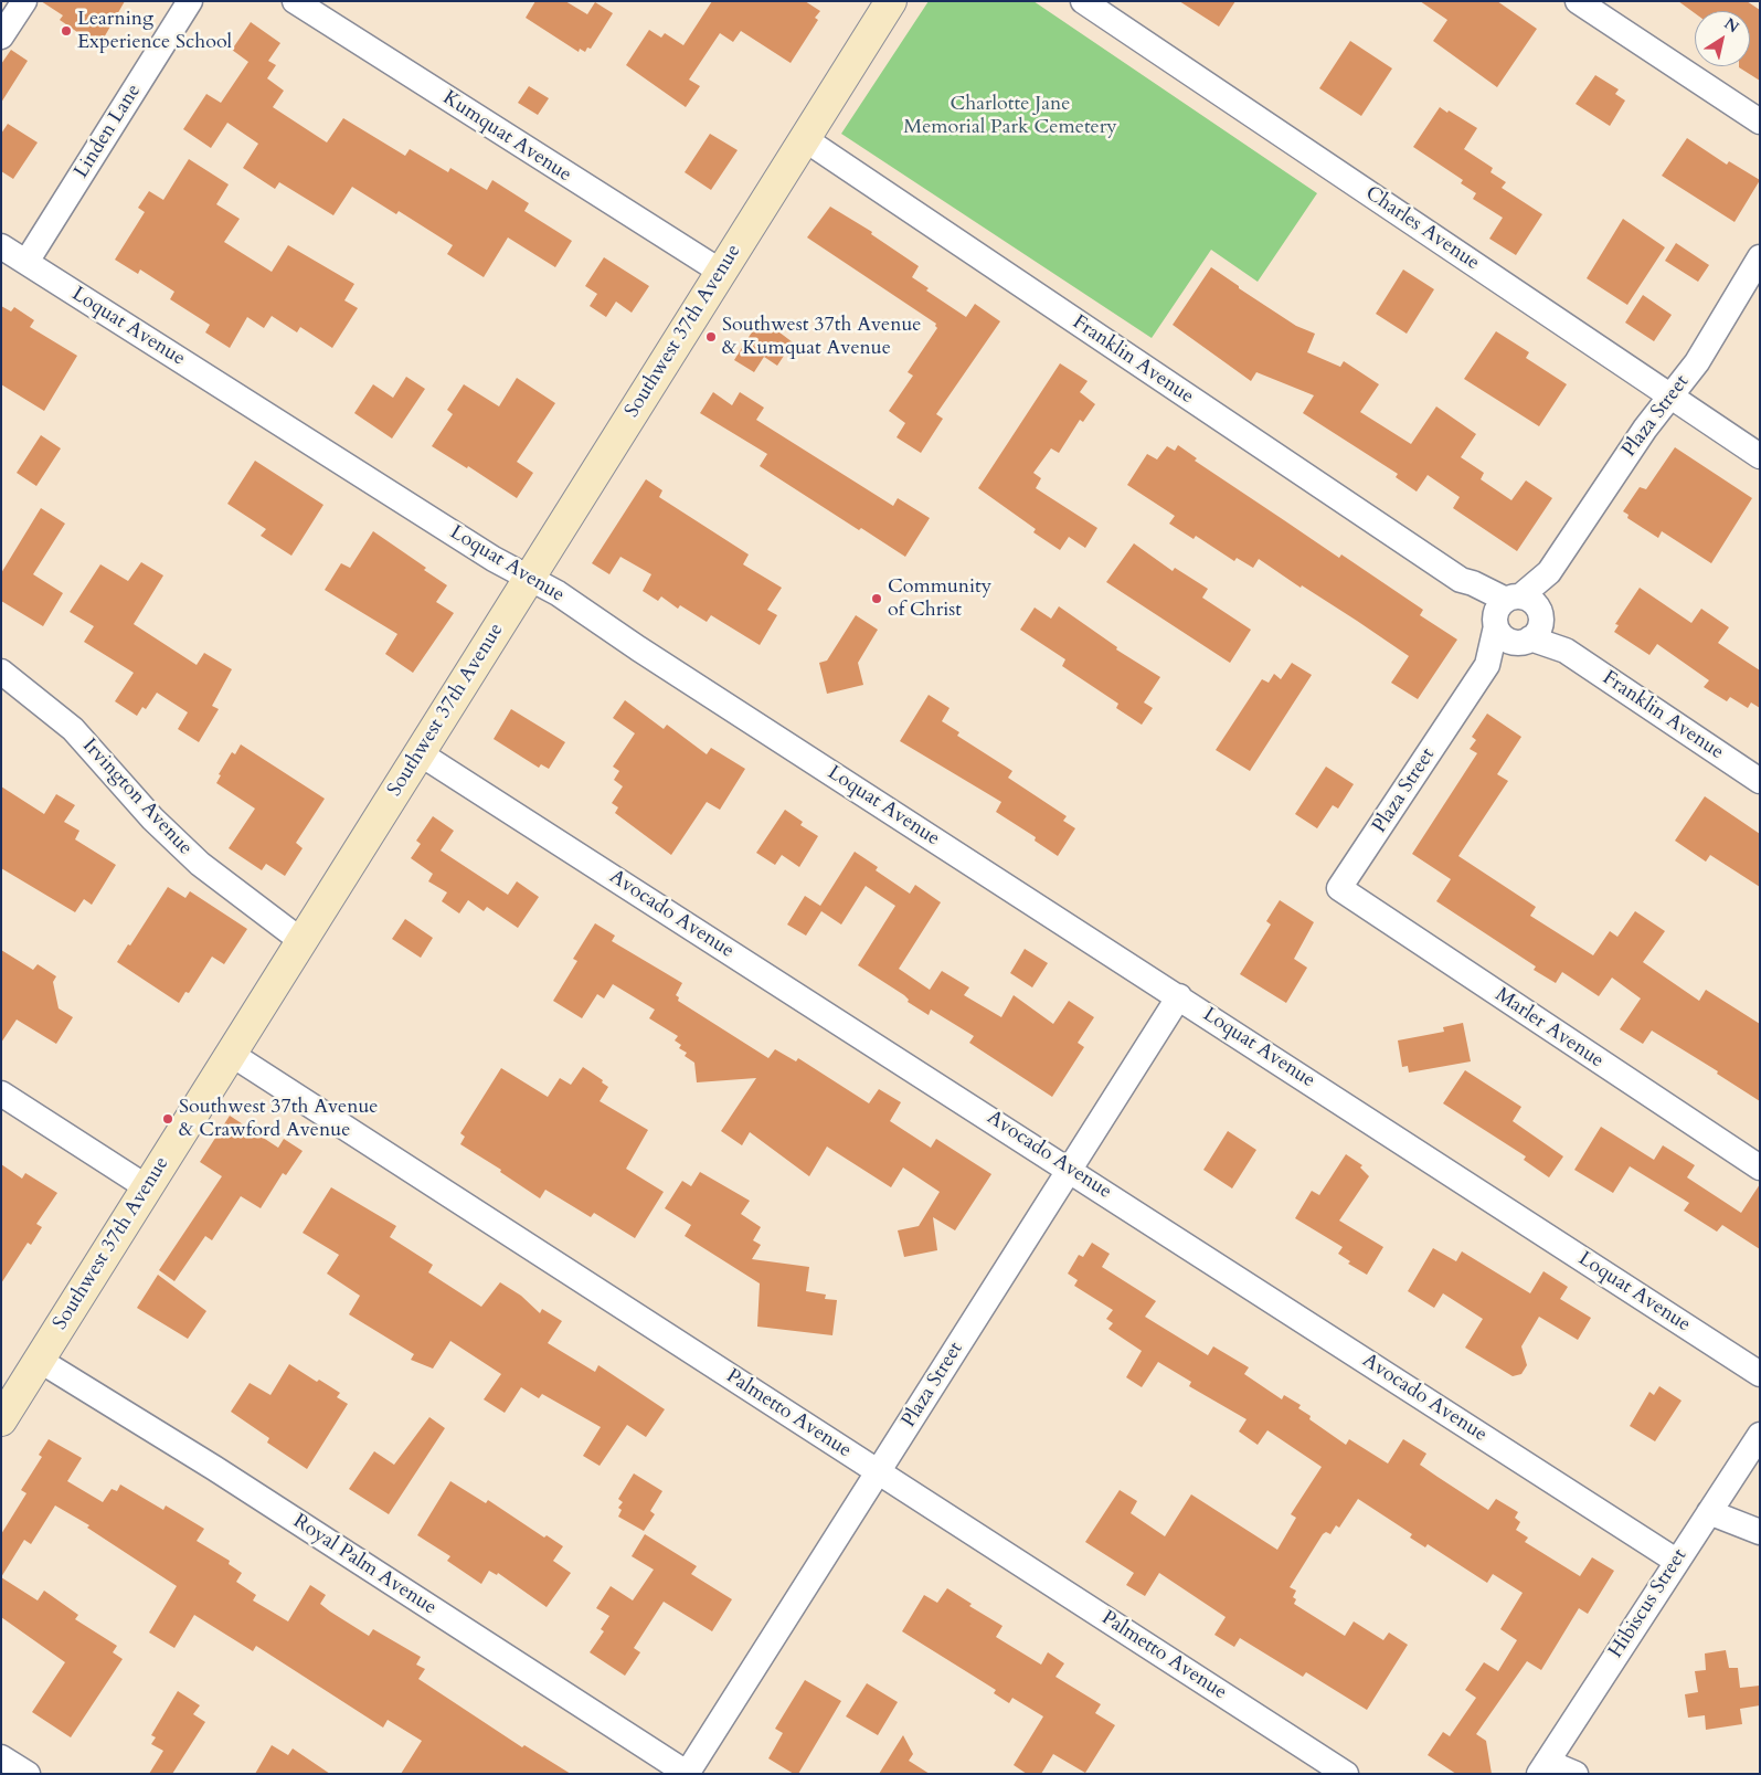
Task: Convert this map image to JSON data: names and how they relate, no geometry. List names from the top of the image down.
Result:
{
  "streets": {
    "main road": ["Southwest 37th Avenue"],
    "street": [
      "Linden Lane",
      "Kumquat Avenue",
      "Charles Avenue",
      "Loquat Avenue",
      "Franklin Avenue",
      "Plaza Street",
      "Irvington Avenue",
      "Avocado Avenue",
      "Marler Avenue",
      "Palmetto Avenue",
      "Royal Palm Avenue",
      "Hibiscus Street"
    ]
  },
  "crossings": [
    ["Linden Lane", "Loquat Avenue"],
    ["Kumquat Avenue", "Southwest 37th Avenue"],
    ["Charles Avenue", "Plaza Street"],
    ["Loquat Avenue", "Southwest 37th Avenue"],
    ["Loquat Avenue", "Plaza Street"],
    ["Southwest 37th Avenue", "Franklin Avenue"],
    ["Southwest 37th Avenue", "Irvington Avenue"],
    ["Southwest 37th Avenue", "Avocado Avenue"],
    ["Southwest 37th Avenue", "Palmetto Avenue"],
    ["Southwest 37th Avenue", "Royal Palm Avenue"],
    ["Franklin Avenue", "Plaza Street"],
    ["Plaza Street", "Avocado Avenue"],
    ["Plaza Street", "Marler Avenue"],
    ["Plaza Street", "Palmetto Avenue"],
    ["Plaza Street", "Royal Palm Avenue"],
    ["Avocado Avenue", "Hibiscus Street"]
  ],
  "parks": ["Charlotte Jane Memorial Park Cemetery"],
  "places": [
    "Learning Experience School",
    "Southwest 37th Avenue & Kumquat Avenue",
    "Community of Christ",
    "Southwest 37th Avenue & Crawford Avenue"
  ],
  "north": "top right"
}
